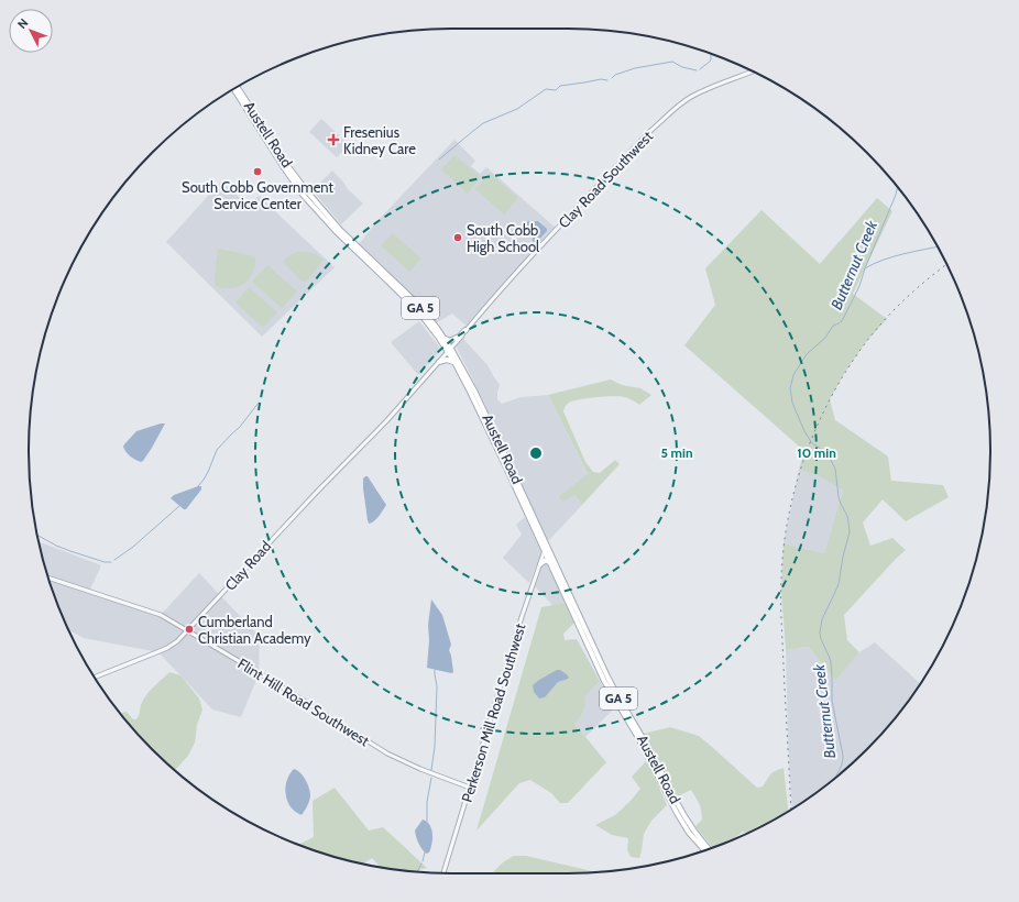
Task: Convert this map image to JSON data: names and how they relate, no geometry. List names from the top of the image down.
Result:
{
  "streets": {
    "main road": ["Austell Road", "GA 5"],
    "street": [
      "Clay Road Southwest",
      "Clay Road",
      "Flint Hill Road Southwest",
      "Perkerson Mill Road Southwest"
    ]
  },
  "crossings": [
    ["Austell Road", "Clay Road Southwest"],
    ["Austell Road", "Perkerson Mill Road Southwest"],
    ["Clay Road Southwest", "Clay Road"],
    ["Clay Road", "Flint Hill Road Southwest"],
    ["Flint Hill Road Southwest", "Perkerson Mill Road Southwest"]
  ],
  "water": ["Butternut Creek"],
  "places": {
    "health": ["Fresenius Kidney Care"],
    "other": ["South Cobb Government Service Center", "South Cobb High School", "Cumberland Christian Academy"]
  },
  "north": "top left",
  "rings": ["5 min", "10 min"]
}
